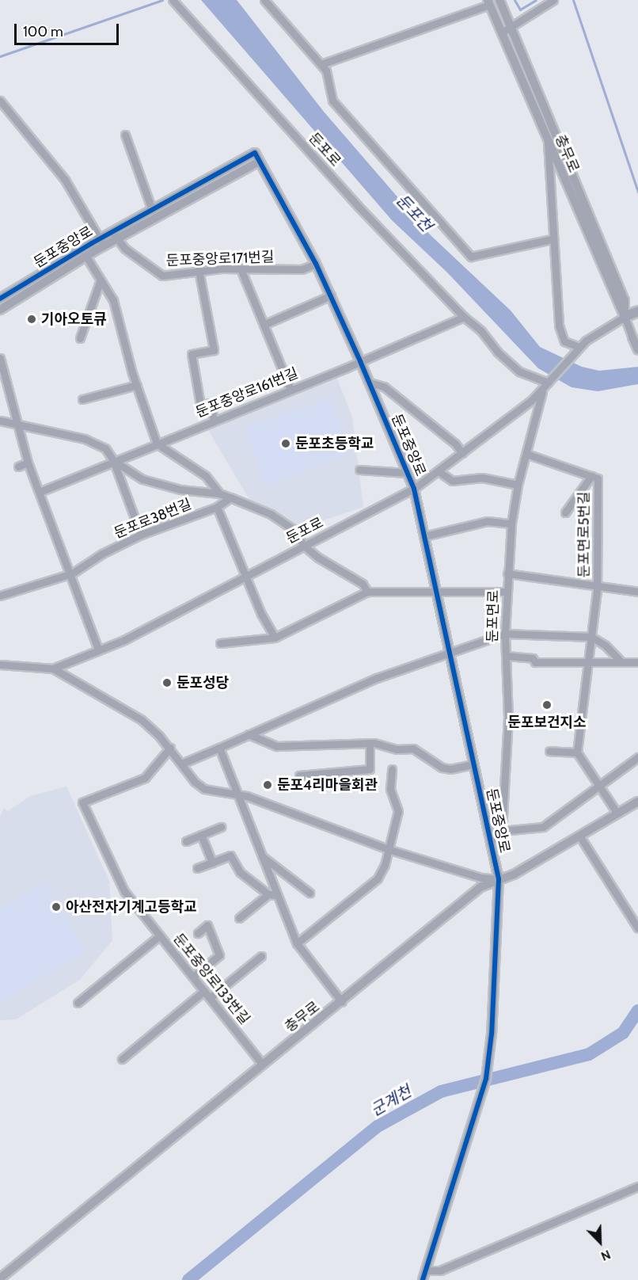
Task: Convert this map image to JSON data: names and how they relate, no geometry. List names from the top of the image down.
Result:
{
  "streets": {
    "street": [
      "둔포로",
      "충무로",
      "둔포중앙로",
      "둔포중앙로171번길",
      "둔포중앙로161번길",
      "둔포로38번길",
      "둔포면로5번길",
      "둔포면로",
      "둔포중앙로133번길"
    ]
  },
  "crossings": [
    ["둔포로", "충무로"],
    ["둔포로", "둔포중앙로"],
    ["둔포로", "둔포중앙로161번길"],
    ["둔포로", "둔포면로"],
    ["둔포로", "둔포중앙로133번길"],
    ["충무로", "둔포중앙로"],
    ["충무로", "둔포중앙로133번길"],
    ["둔포중앙로", "둔포중앙로171번길"],
    ["둔포중앙로", "둔포중앙로161번길"],
    ["둔포면로5번길", "둔포면로"]
  ],
  "water": ["둔포천", "군계천"],
  "places": [
    "기아오토큐",
    "둔포초등학교",
    "둔포성당",
    "둔포보건지소",
    "둔포4리마을회관",
    "아산전자기계고등학교"
  ],
  "scale_bar": "100 m",
  "north": "bottom right"
}
